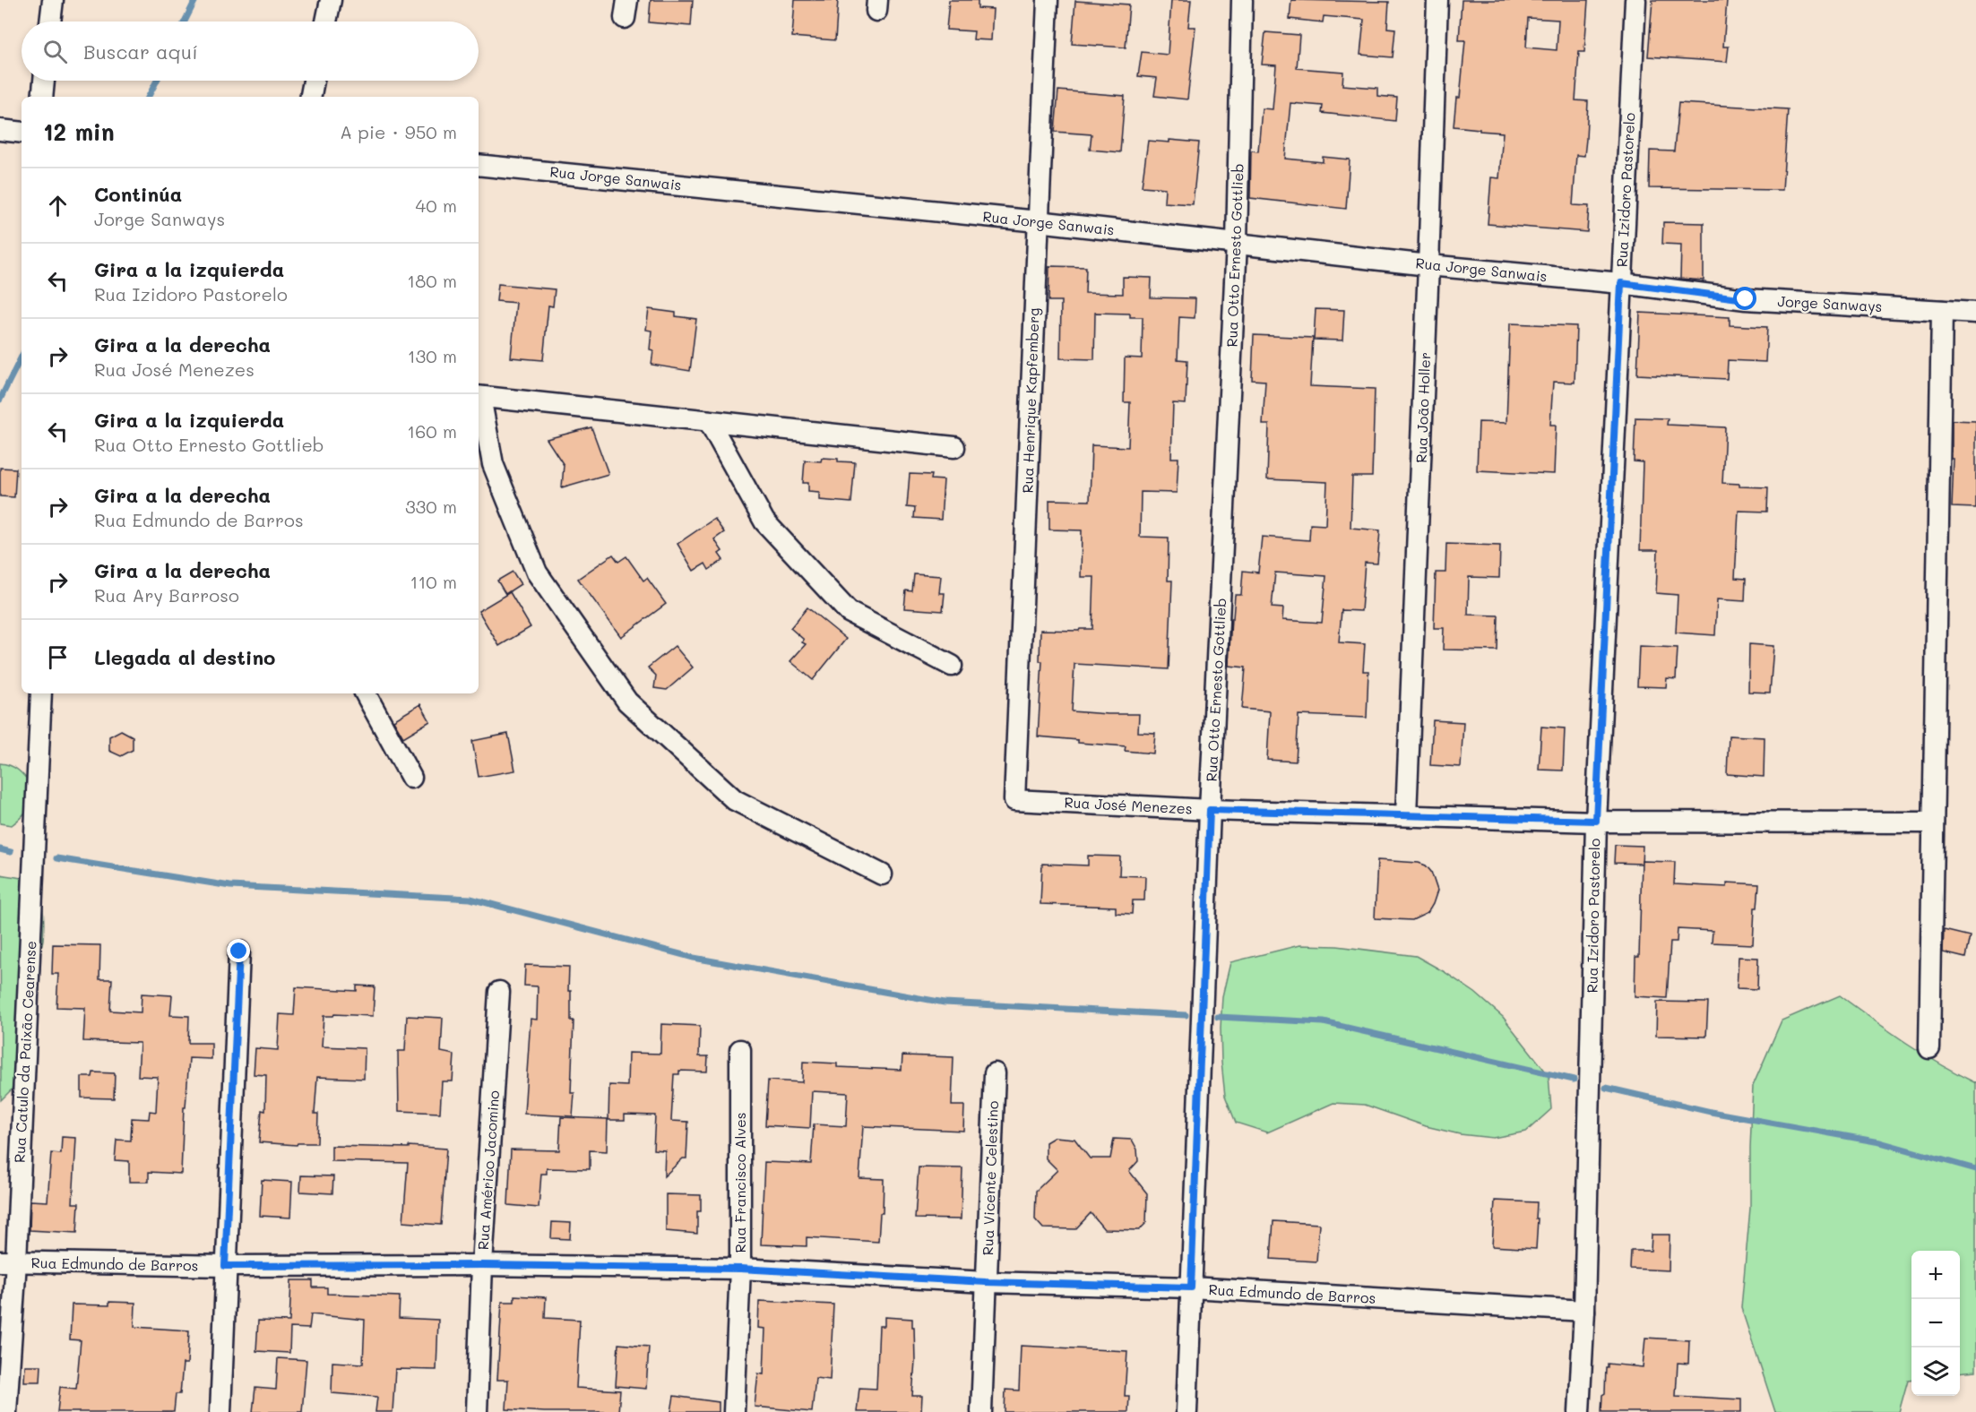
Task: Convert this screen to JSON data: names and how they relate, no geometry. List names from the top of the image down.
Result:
{
  "streets": {
    "street": [
      "Rua Jorge Sanwais",
      "Rua Izidoro Pastorelo",
      "Rua Otto Ernesto Gottlieb",
      "Jorge Sanways",
      "Rua Henrique Kapfemberg",
      "Rua João Holler",
      "Rua José Menezes",
      "Rua Catulo da Paixão Cearense",
      "Rua Américo Jacomino",
      "Rua Vicente Celestino",
      "Rua Francisco Alves",
      "Rua Edmundo de Barros"
    ]
  },
  "crossings": [
    ["Rua Jorge Sanwais", "Rua Izidoro Pastorelo"],
    ["Rua Jorge Sanwais", "Rua Otto Ernesto Gottlieb"],
    ["Rua Jorge Sanwais", "Jorge Sanways"],
    ["Rua Jorge Sanwais", "Rua Henrique Kapfemberg"],
    ["Rua Jorge Sanwais", "Rua João Holler"],
    ["Rua Izidoro Pastorelo", "Jorge Sanways"],
    ["Rua Izidoro Pastorelo", "Rua José Menezes"],
    ["Rua Izidoro Pastorelo", "Rua Edmundo de Barros"],
    ["Rua Otto Ernesto Gottlieb", "Rua José Menezes"],
    ["Rua Otto Ernesto Gottlieb", "Rua Edmundo de Barros"],
    ["Rua Henrique Kapfemberg", "Rua José Menezes"],
    ["Rua João Holler", "Rua José Menezes"],
    ["Rua Catulo da Paixão Cearense", "Rua Edmundo de Barros"],
    ["Rua Américo Jacomino", "Rua Edmundo de Barros"],
    ["Rua Vicente Celestino", "Rua Edmundo de Barros"],
    ["Rua Francisco Alves", "Rua Edmundo de Barros"]
  ],
  "page": {
    "search": "Buscar aquí",
    "heading": ["12 min", "A pie · 950 m"],
    "list": [
      ["Continúa", "Jorge Sanways", "40 m"],
      ["Gira a la izquierda", "Rua Izidoro Pastorelo", "180 m"],
      ["Gira a la derecha", "Rua José Menezes", "130 m"],
      ["Gira a la izquierda", "Rua Otto Ernesto Gottlieb", "160 m"],
      ["Gira a la derecha", "Rua Edmundo de Barros", "330 m"],
      ["Gira a la derecha", "Rua Ary Barroso", "110 m"],
      "Llegada al destino"
    ],
    "map_buttons": ["+", "−"]
  }
}
